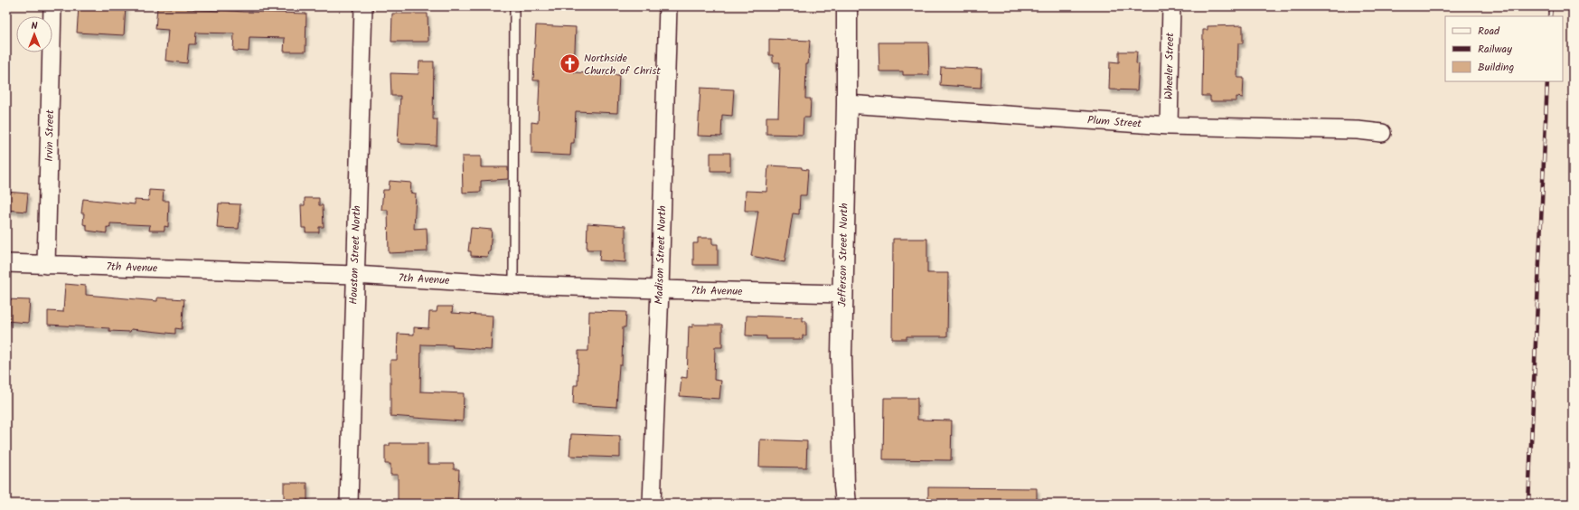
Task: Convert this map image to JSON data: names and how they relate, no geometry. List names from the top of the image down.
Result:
{
  "streets": {
    "main road": ["Jefferson Street North"],
    "street": [
      "Wheeler Street",
      "Plum Street",
      "Irvin Street",
      "Houston Street North",
      "Madison Street North",
      "7th Avenue"
    ]
  },
  "crossings": [
    ["Wheeler Street", "Plum Street"],
    ["Plum Street", "Jefferson Street North"],
    ["Irvin Street", "7th Avenue"],
    ["Houston Street North", "7th Avenue"],
    ["Madison Street North", "7th Avenue"],
    ["Jefferson Street North", "7th Avenue"]
  ],
  "places": {
    "church": ["Northside Church of Christ"]
  },
  "legend": ["Road", "Railway", "Building"],
  "north": "top"
}
